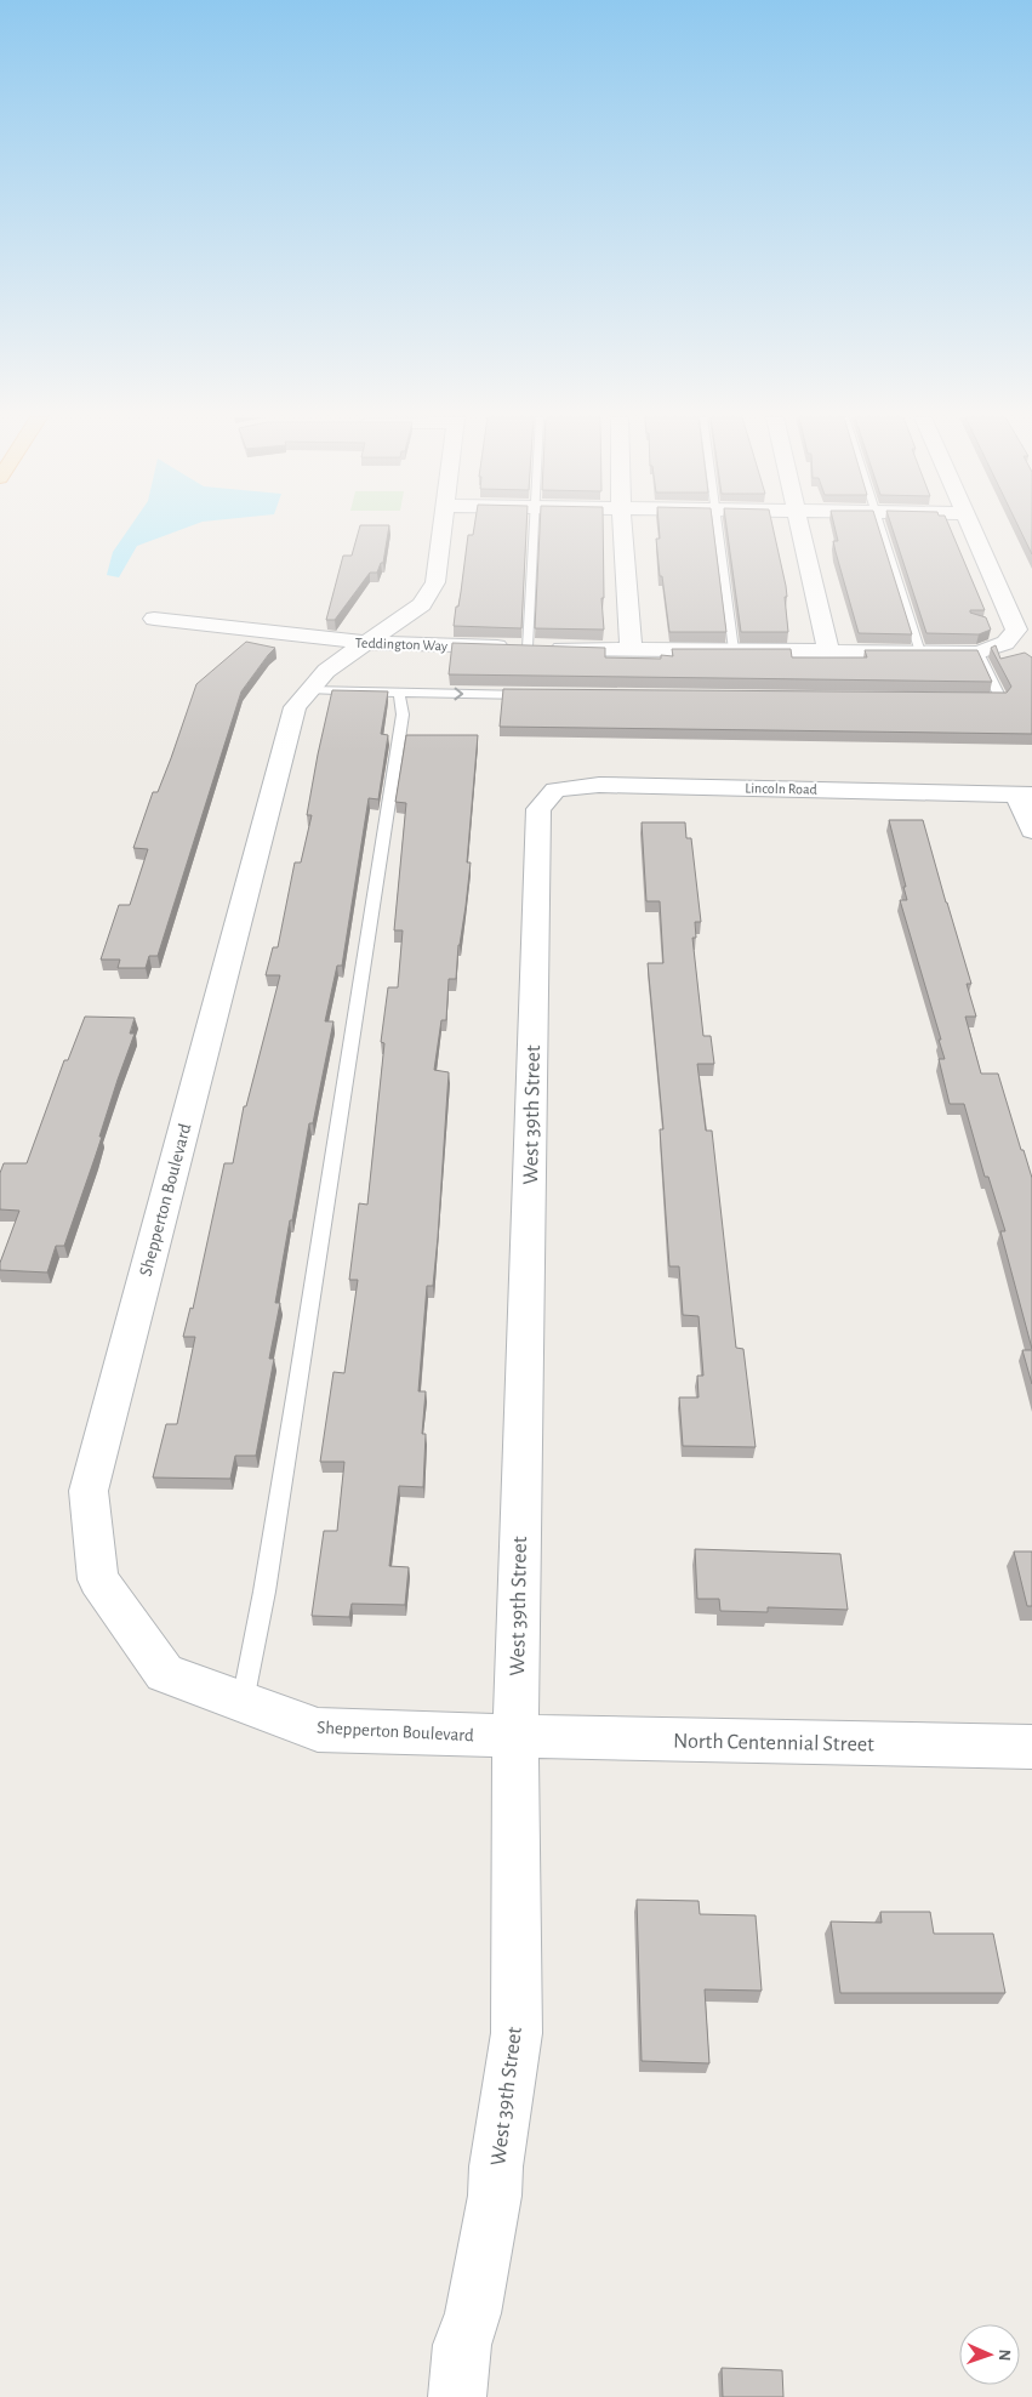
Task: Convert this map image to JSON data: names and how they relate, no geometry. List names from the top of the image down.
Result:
{
  "streets": {
    "street": [
      "Teddington Way",
      "Lincoln Road",
      "West 39th Street",
      "Shepperton Boulevard",
      "North Centennial Street"
    ]
  },
  "crossings": [
    ["Teddington Way", "Shepperton Boulevard"],
    ["Lincoln Road", "West 39th Street"],
    ["West 39th Street", "Shepperton Boulevard"],
    ["West 39th Street", "North Centennial Street"],
    ["Shepperton Boulevard", "North Centennial Street"]
  ],
  "north": "right"
}
